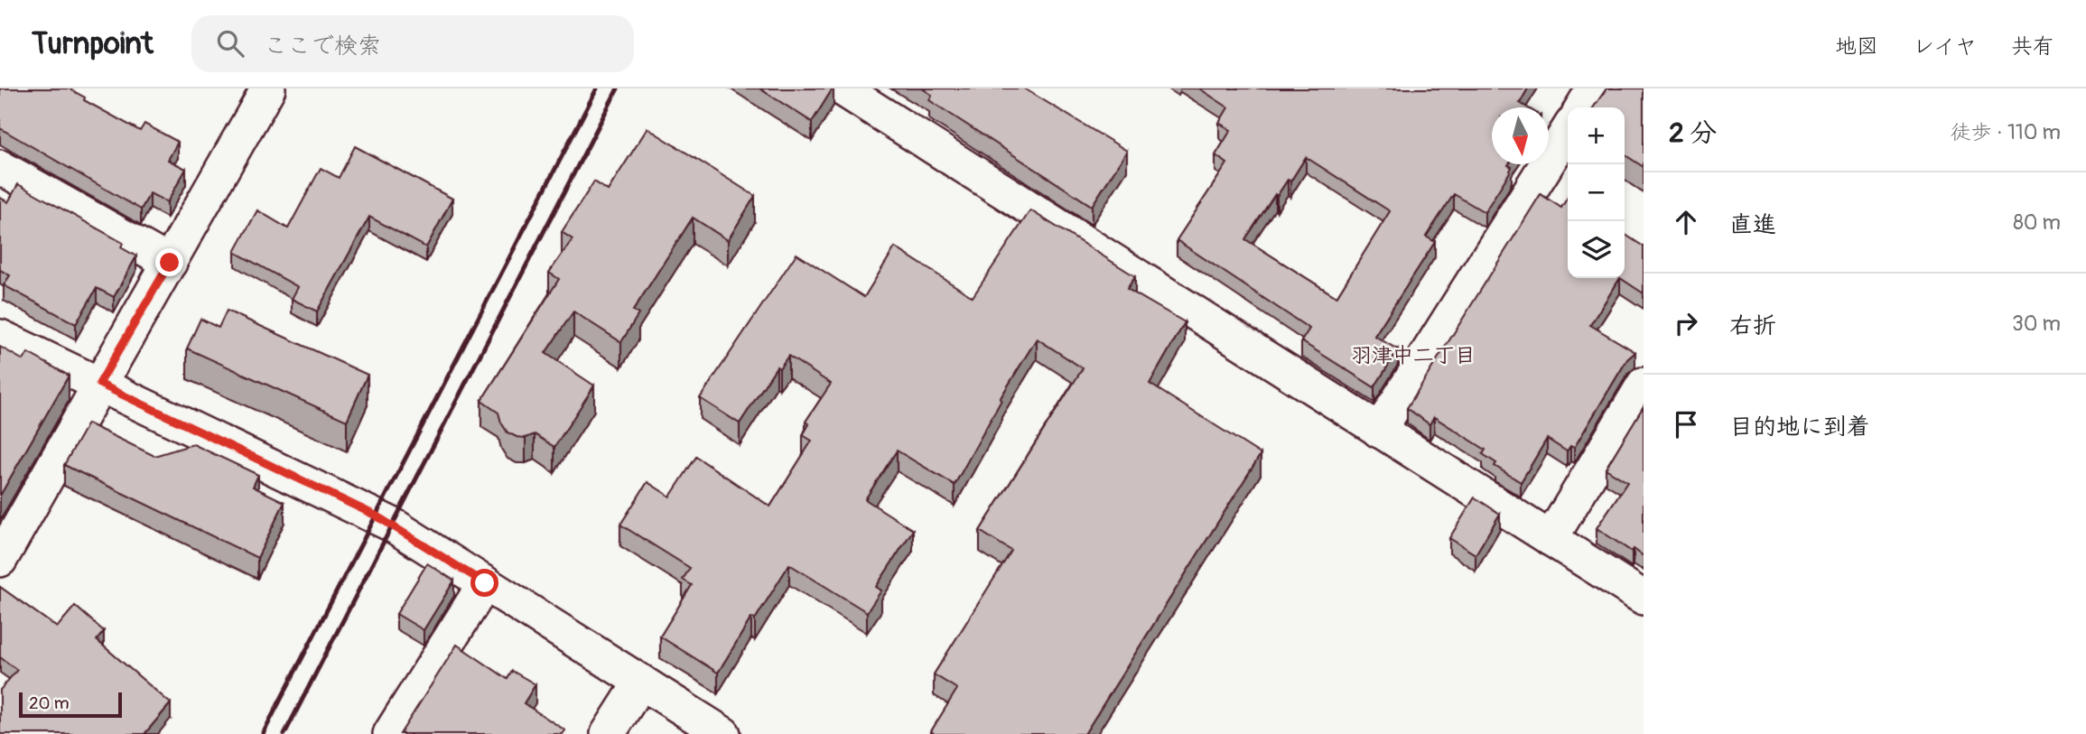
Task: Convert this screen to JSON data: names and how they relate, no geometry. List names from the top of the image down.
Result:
{
  "districts": ["羽津中二丁目"],
  "scale_bar": "20 m",
  "north": "bottom",
  "page": {
    "header": "Turnpoint",
    "search": "ここで検索",
    "nav": ["地図", "レイヤ", "共有"],
    "heading": ["2 分", "徒歩 · 110 m"],
    "map_buttons": ["+", "−"],
    "list": [
      ["直進", "80 m"],
      ["右折", "30 m"],
      "目的地に到着"
    ],
    "scale": "20 m"
  }
}
